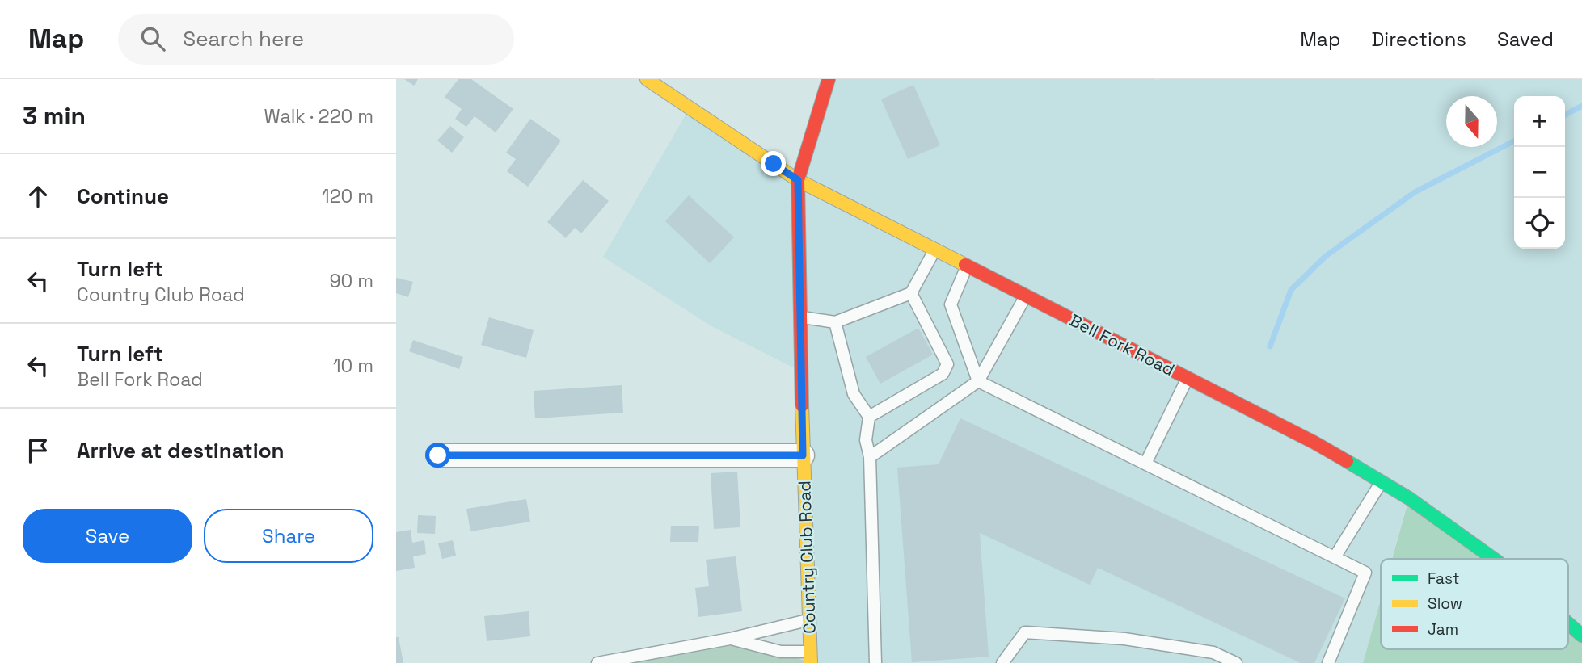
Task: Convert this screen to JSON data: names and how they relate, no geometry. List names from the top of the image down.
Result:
{
  "streets": {
    "main road": ["Bell Fork Road", "Country Club Road"]
  },
  "crossings": [
    ["Bell Fork Road", "Country Club Road"]
  ],
  "legend": ["Fast", "Slow", "Jam"],
  "north": "bottom",
  "page": {
    "header": "Map",
    "search": "Search here",
    "nav": ["Map", "Directions", "Saved"],
    "heading": ["3 min", "Walk · 220 m"],
    "map_buttons": ["+", "−"],
    "list": [
      ["Continue", "120 m"],
      ["Turn left", "Country Club Road", "90 m"],
      ["Turn left", "Bell Fork Road", "10 m"],
      "Arrive at destination"
    ],
    "buttons": ["Save", "Share"]
  }
}
